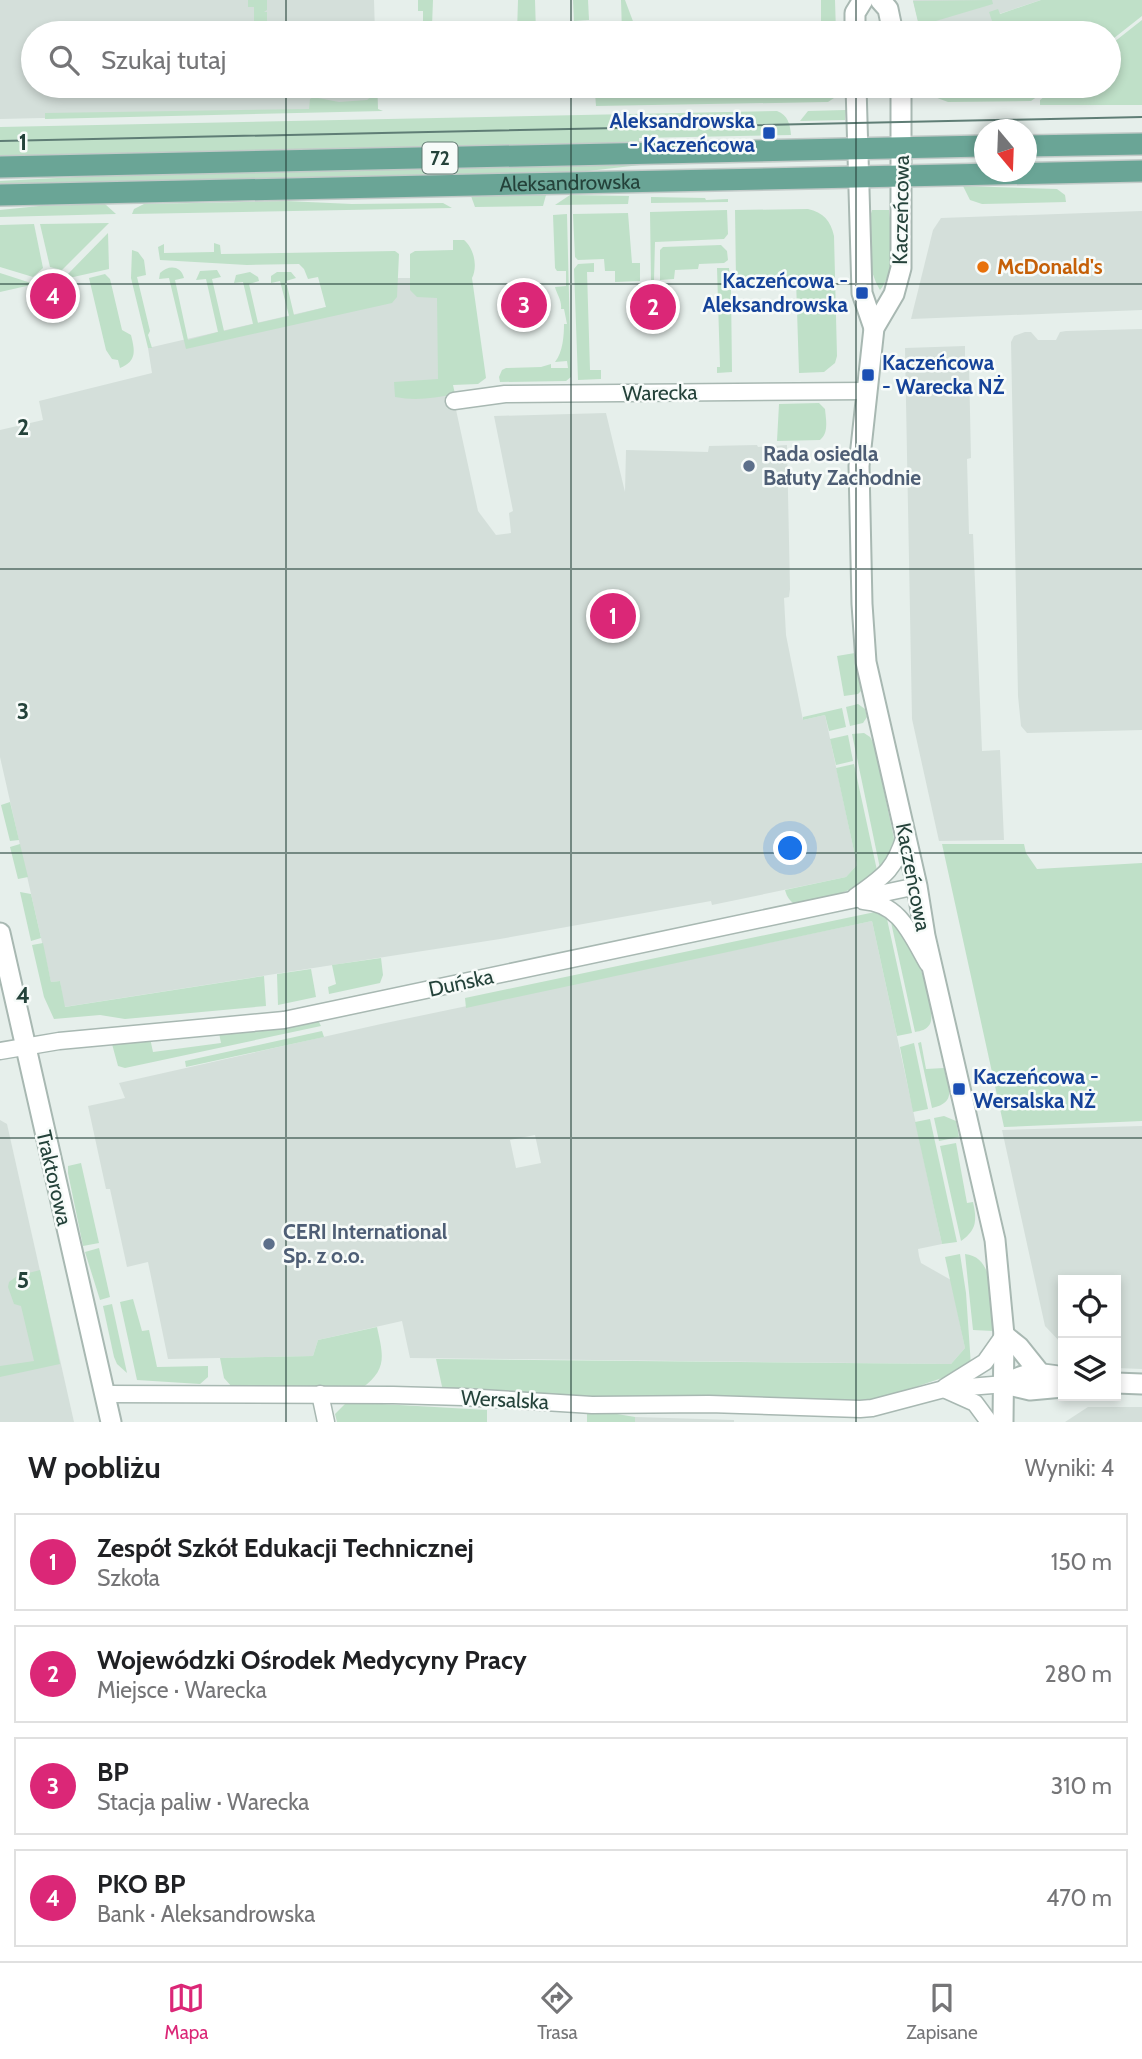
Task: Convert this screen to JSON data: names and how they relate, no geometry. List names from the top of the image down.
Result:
{
  "streets": {
    "main road": ["72", "Aleksandrowska"],
    "street": [
      "Kaczeńcowa",
      "Warecka",
      "Duńska",
      "Traktorowa",
      "Wersalska"
    ]
  },
  "crossings": [
    ["Aleksandrowska", "Kaczeńcowa"],
    ["Kaczeńcowa", "Warecka"],
    ["Kaczeńcowa", "Duńska"],
    ["Kaczeńcowa", "Wersalska"],
    ["Duńska", "Traktorowa"],
    ["Traktorowa", "Wersalska"]
  ],
  "places": {
    "transit": [
      "Aleksandrowska - Kaczeńcowa",
      "Kaczeńcowa - Aleksandrowska",
      "Kaczeńcowa - Warecka NŻ",
      "Kaczeńcowa - Wersalska NŻ"
    ],
    "other": ["McDonald's", "Rada osiedla Bałuty Zachodnie", "CERI International Sp. z o.o."]
  },
  "north": "bottom",
  "page": {
    "search": "Szukaj tutaj",
    "pins": [
      "4",
      "3",
      "2",
      "1"
    ],
    "heading": ["W pobliżu", "Wyniki: 4"],
    "list": [
      {
        "mark": "1",
        "name": "Zespół Szkół Edukacji Technicznej",
        "note": "Szkoła",
        "value": "150 m"
      },
      {
        "mark": "2",
        "name": "Wojewódzki Ośrodek Medycyny Pracy",
        "note": "Miejsce · Warecka",
        "value": "280 m"
      },
      {
        "mark": "3",
        "name": "BP",
        "note": "Stacja paliw · Warecka",
        "value": "310 m"
      },
      {
        "mark": "4",
        "name": "PKO BP",
        "note": "Bank · Aleksandrowska",
        "value": "470 m"
      }
    ],
    "nav": ["Mapa", "Trasa", "Zapisane"]
  },
  "grid": {
    "rows": [
      "1",
      "2",
      "3",
      "4",
      "5"
    ]
  }
}
